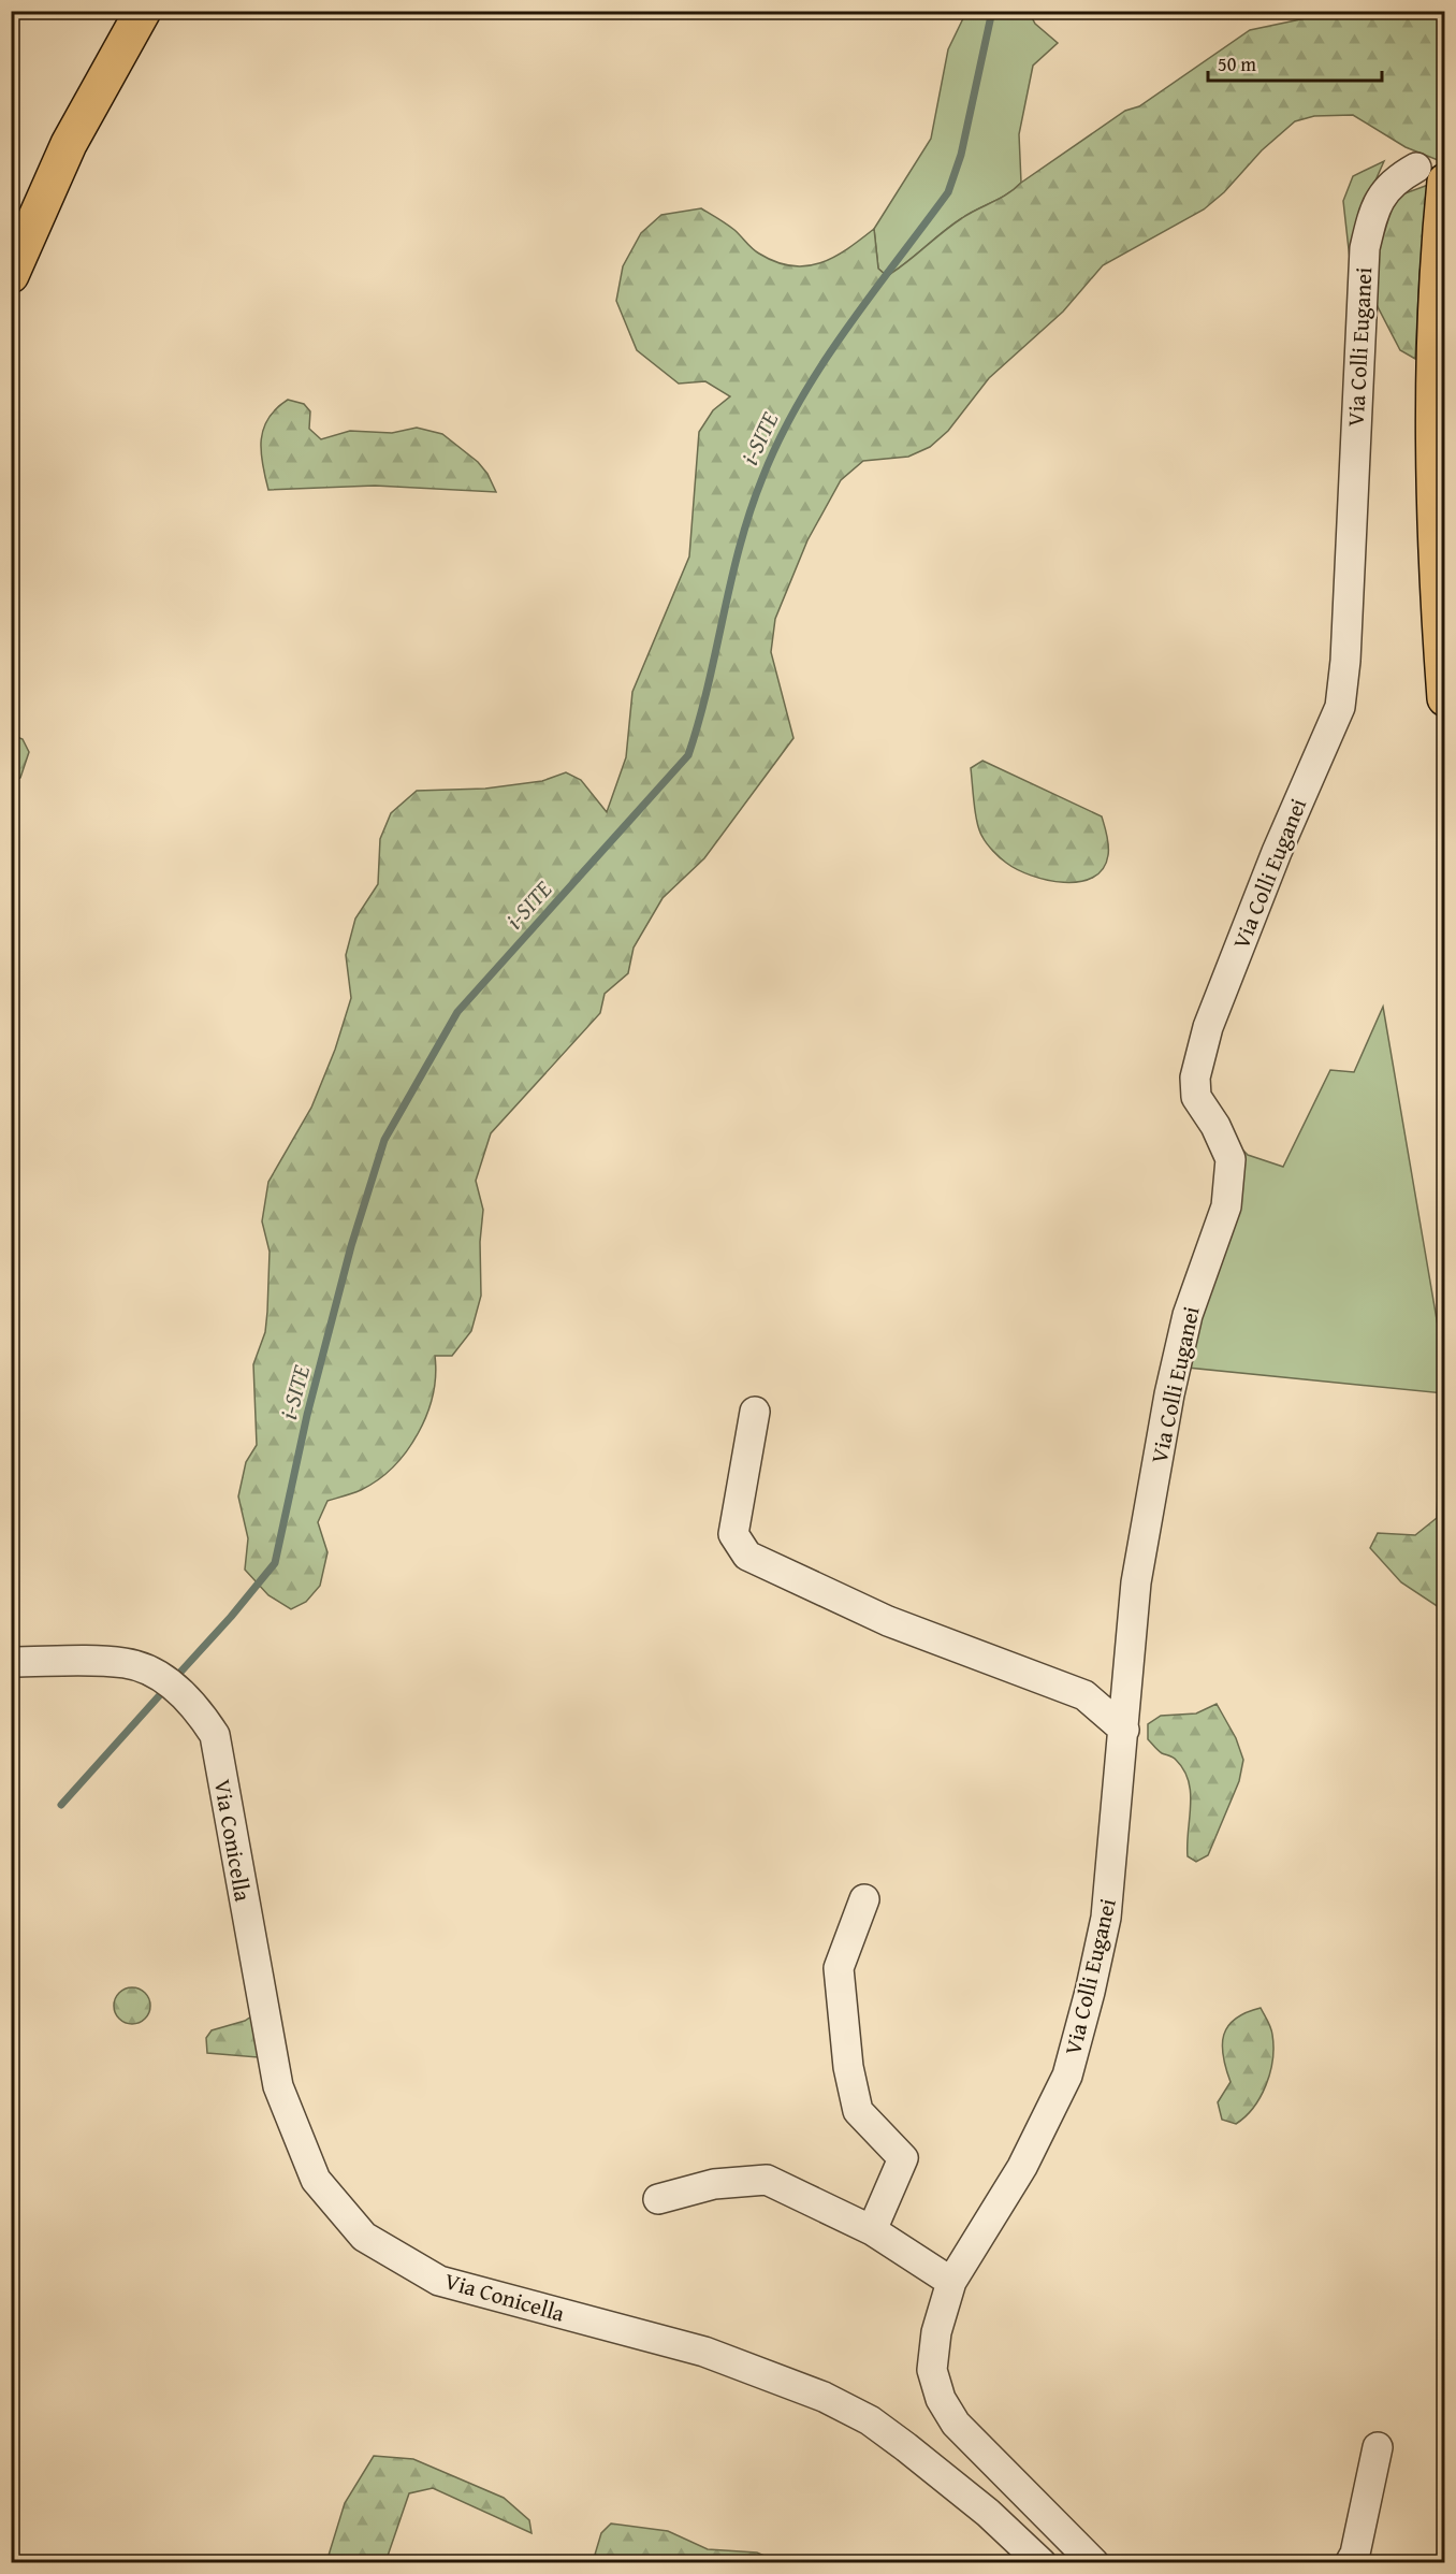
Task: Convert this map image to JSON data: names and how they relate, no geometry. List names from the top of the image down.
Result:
{
  "streets": {
    "street": ["Via Colli Euganei", "Via Conicella"]
  },
  "water": ["i-SITE"],
  "scale_bar": "50 m"
}
